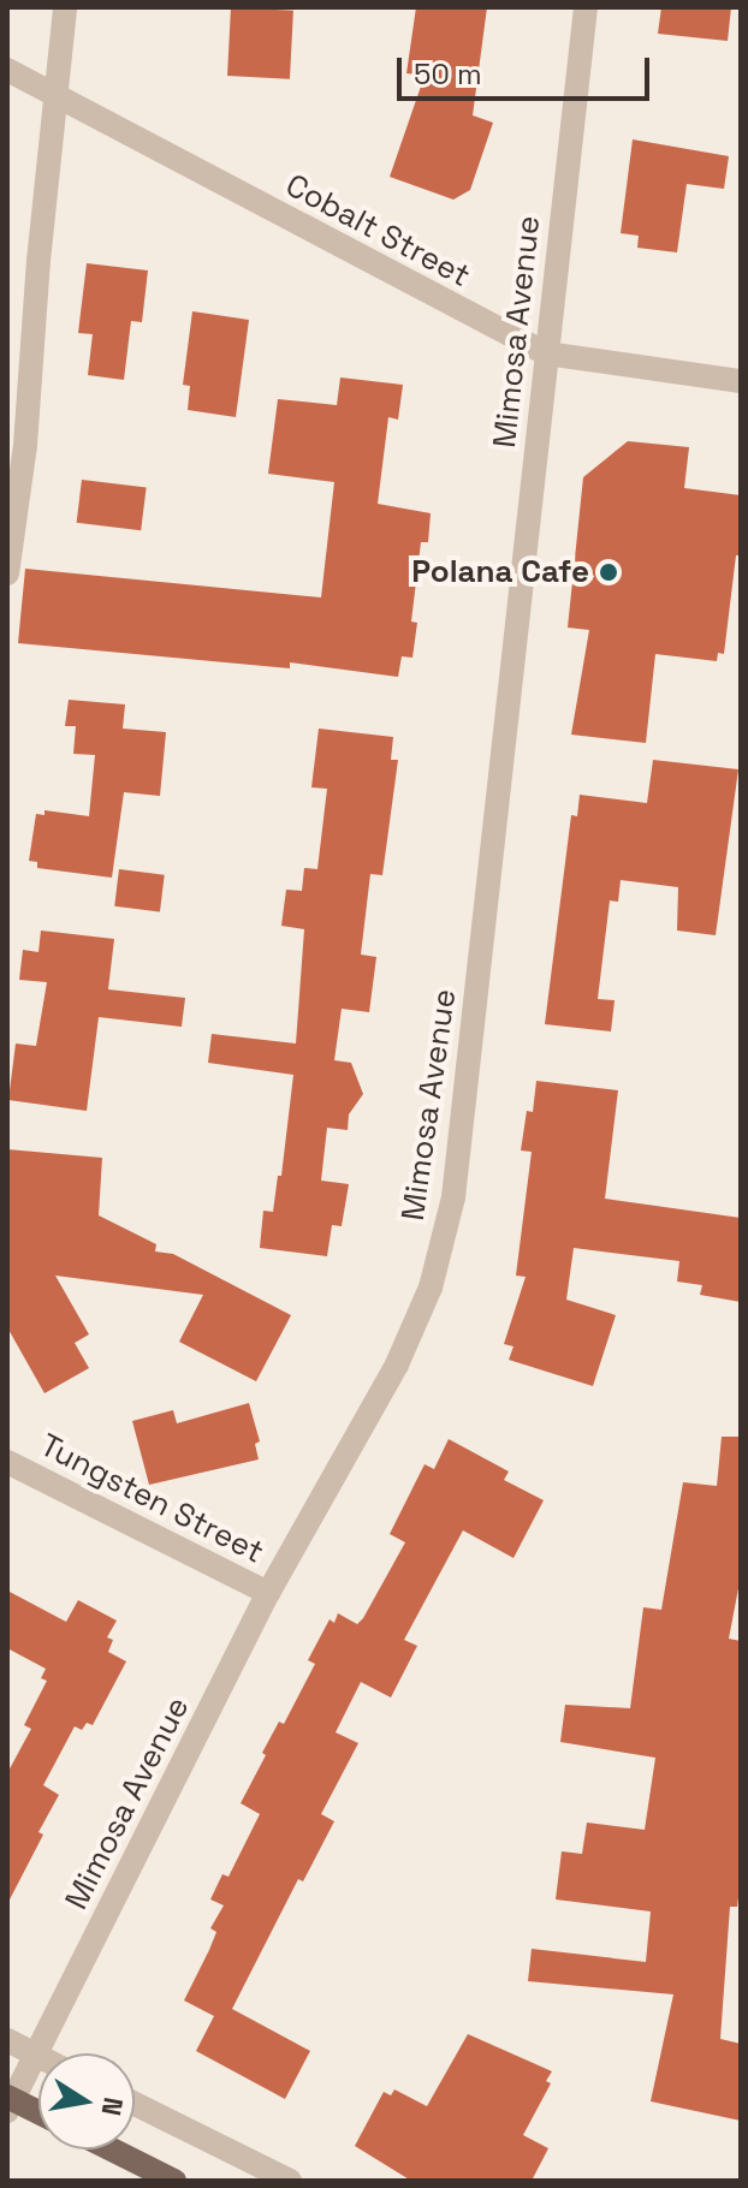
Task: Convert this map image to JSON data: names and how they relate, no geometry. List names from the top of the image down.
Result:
{
  "streets": {
    "street": ["Cobalt Street", "Mimosa Avenue", "Tungsten Street"]
  },
  "crossings": [
    ["Cobalt Street", "Mimosa Avenue"],
    ["Mimosa Avenue", "Tungsten Street"]
  ],
  "places": ["Polana Cafe"],
  "scale_bar": "50 m",
  "north": "right"
}
